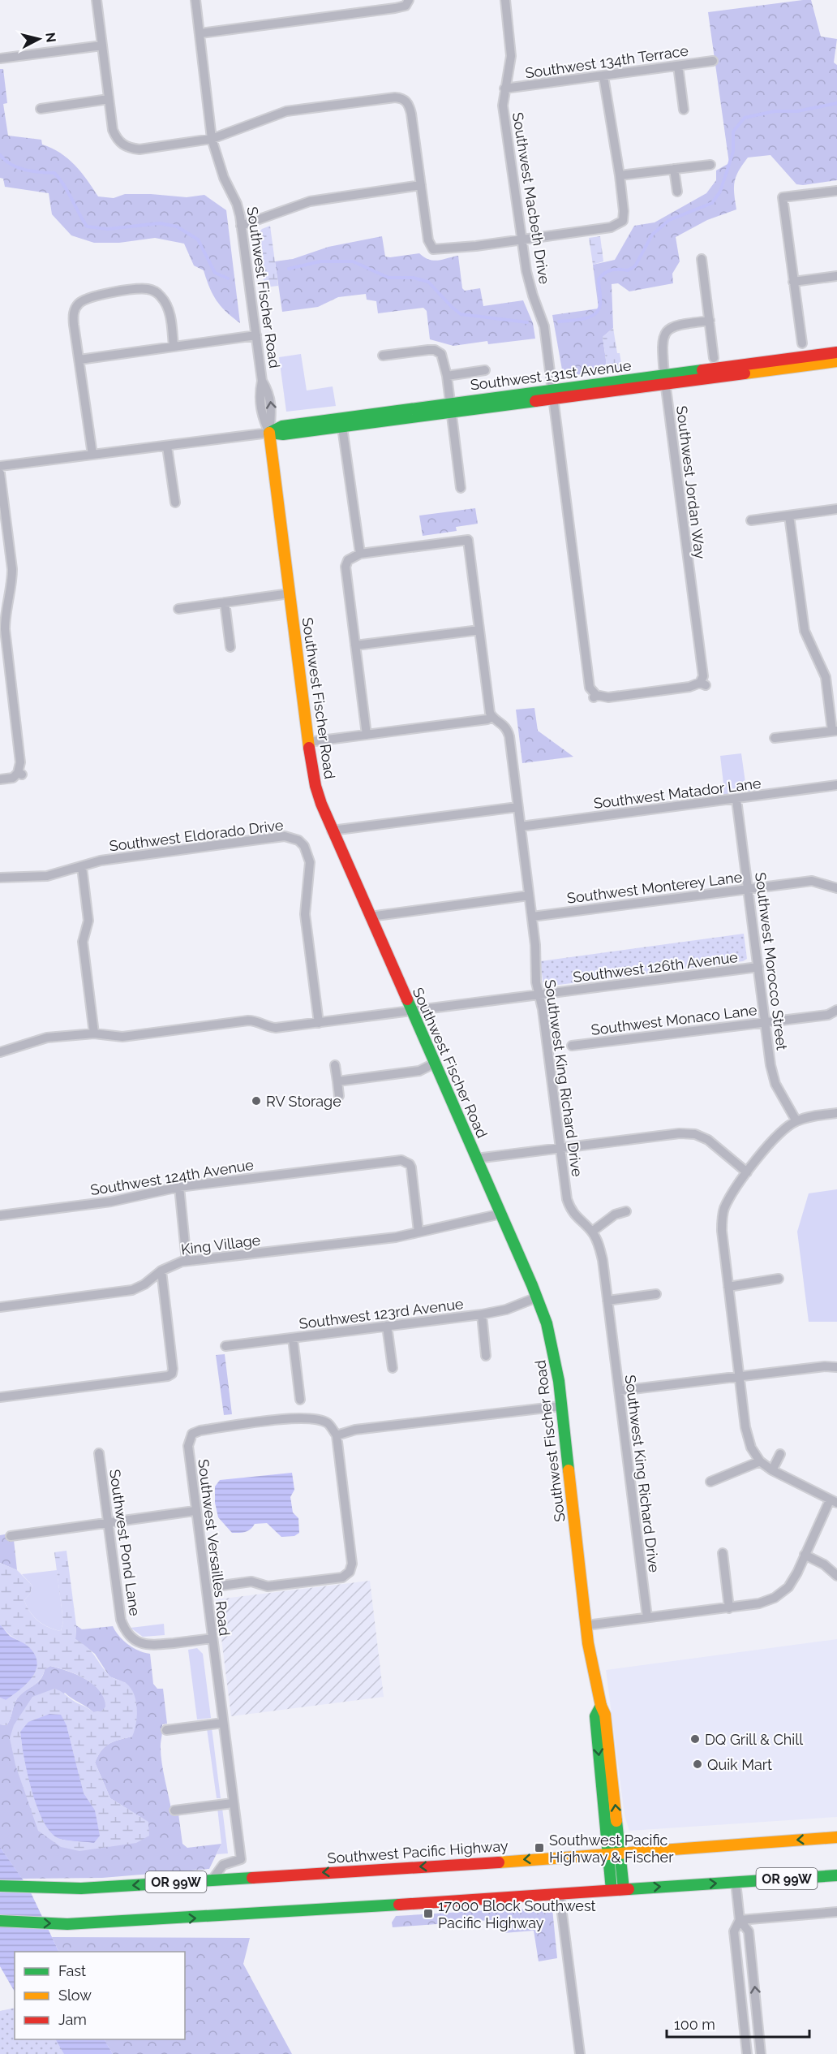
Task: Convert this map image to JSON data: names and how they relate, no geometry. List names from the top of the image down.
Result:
{
  "streets": {
    "main road": [
      "Southwest Fischer Road",
      "Southwest 131st Avenue",
      "Southwest Pacific Highway",
      "OR 99W"
    ],
    "street": [
      "Southwest 134th Terrace",
      "Southwest Macbeth Drive",
      "Southwest Jordan Way",
      "Southwest Matador Lane",
      "Southwest Eldorado Drive",
      "Southwest Monterey Lane",
      "Southwest Morocco Street",
      "Southwest 126th Avenue",
      "Southwest Monaco Lane",
      "Southwest King Richard Drive",
      "Southwest 124th Avenue",
      "King Village",
      "Southwest 123rd Avenue",
      "Southwest Pond Lane",
      "Southwest Versailles Road"
    ]
  },
  "crossings": [
    ["Southwest 134th Terrace", "Southwest Macbeth Drive"],
    ["Southwest Macbeth Drive", "Southwest 131st Avenue"],
    ["Southwest Macbeth Drive", "Southwest Jordan Way"],
    ["Southwest Fischer Road", "Southwest 131st Avenue"],
    ["Southwest Fischer Road", "Southwest 126th Avenue"],
    ["Southwest Fischer Road", "King Village"],
    ["Southwest Fischer Road", "Southwest 123rd Avenue"],
    ["Southwest Fischer Road", "Southwest Pacific Highway"],
    ["Southwest Fischer Road", "OR 99W"],
    ["Southwest 131st Avenue", "Southwest Jordan Way"],
    ["Southwest Matador Lane", "Southwest Morocco Street"],
    ["Southwest Matador Lane", "Southwest King Richard Drive"],
    ["Southwest Monterey Lane", "Southwest Morocco Street"],
    ["Southwest Monterey Lane", "Southwest King Richard Drive"],
    ["Southwest Morocco Street", "Southwest 126th Avenue"],
    ["Southwest Morocco Street", "Southwest Monaco Lane"],
    ["Southwest 126th Avenue", "Southwest King Richard Drive"],
    ["Southwest 124th Avenue", "King Village"],
    ["Southwest Pond Lane", "Southwest Versailles Road"],
    ["Southwest Versailles Road", "Southwest Pacific Highway"]
  ],
  "places": {
    "other": ["RV Storage", "DQ Grill & Chill", "Quik Mart"],
    "transit": ["Southwest Pacific Highway & Fischer", "17000 Block Southwest Pacific Highway"]
  },
  "legend": ["Fast", "Slow", "Jam"],
  "scale_bar": "100 m",
  "north": "right"
}
